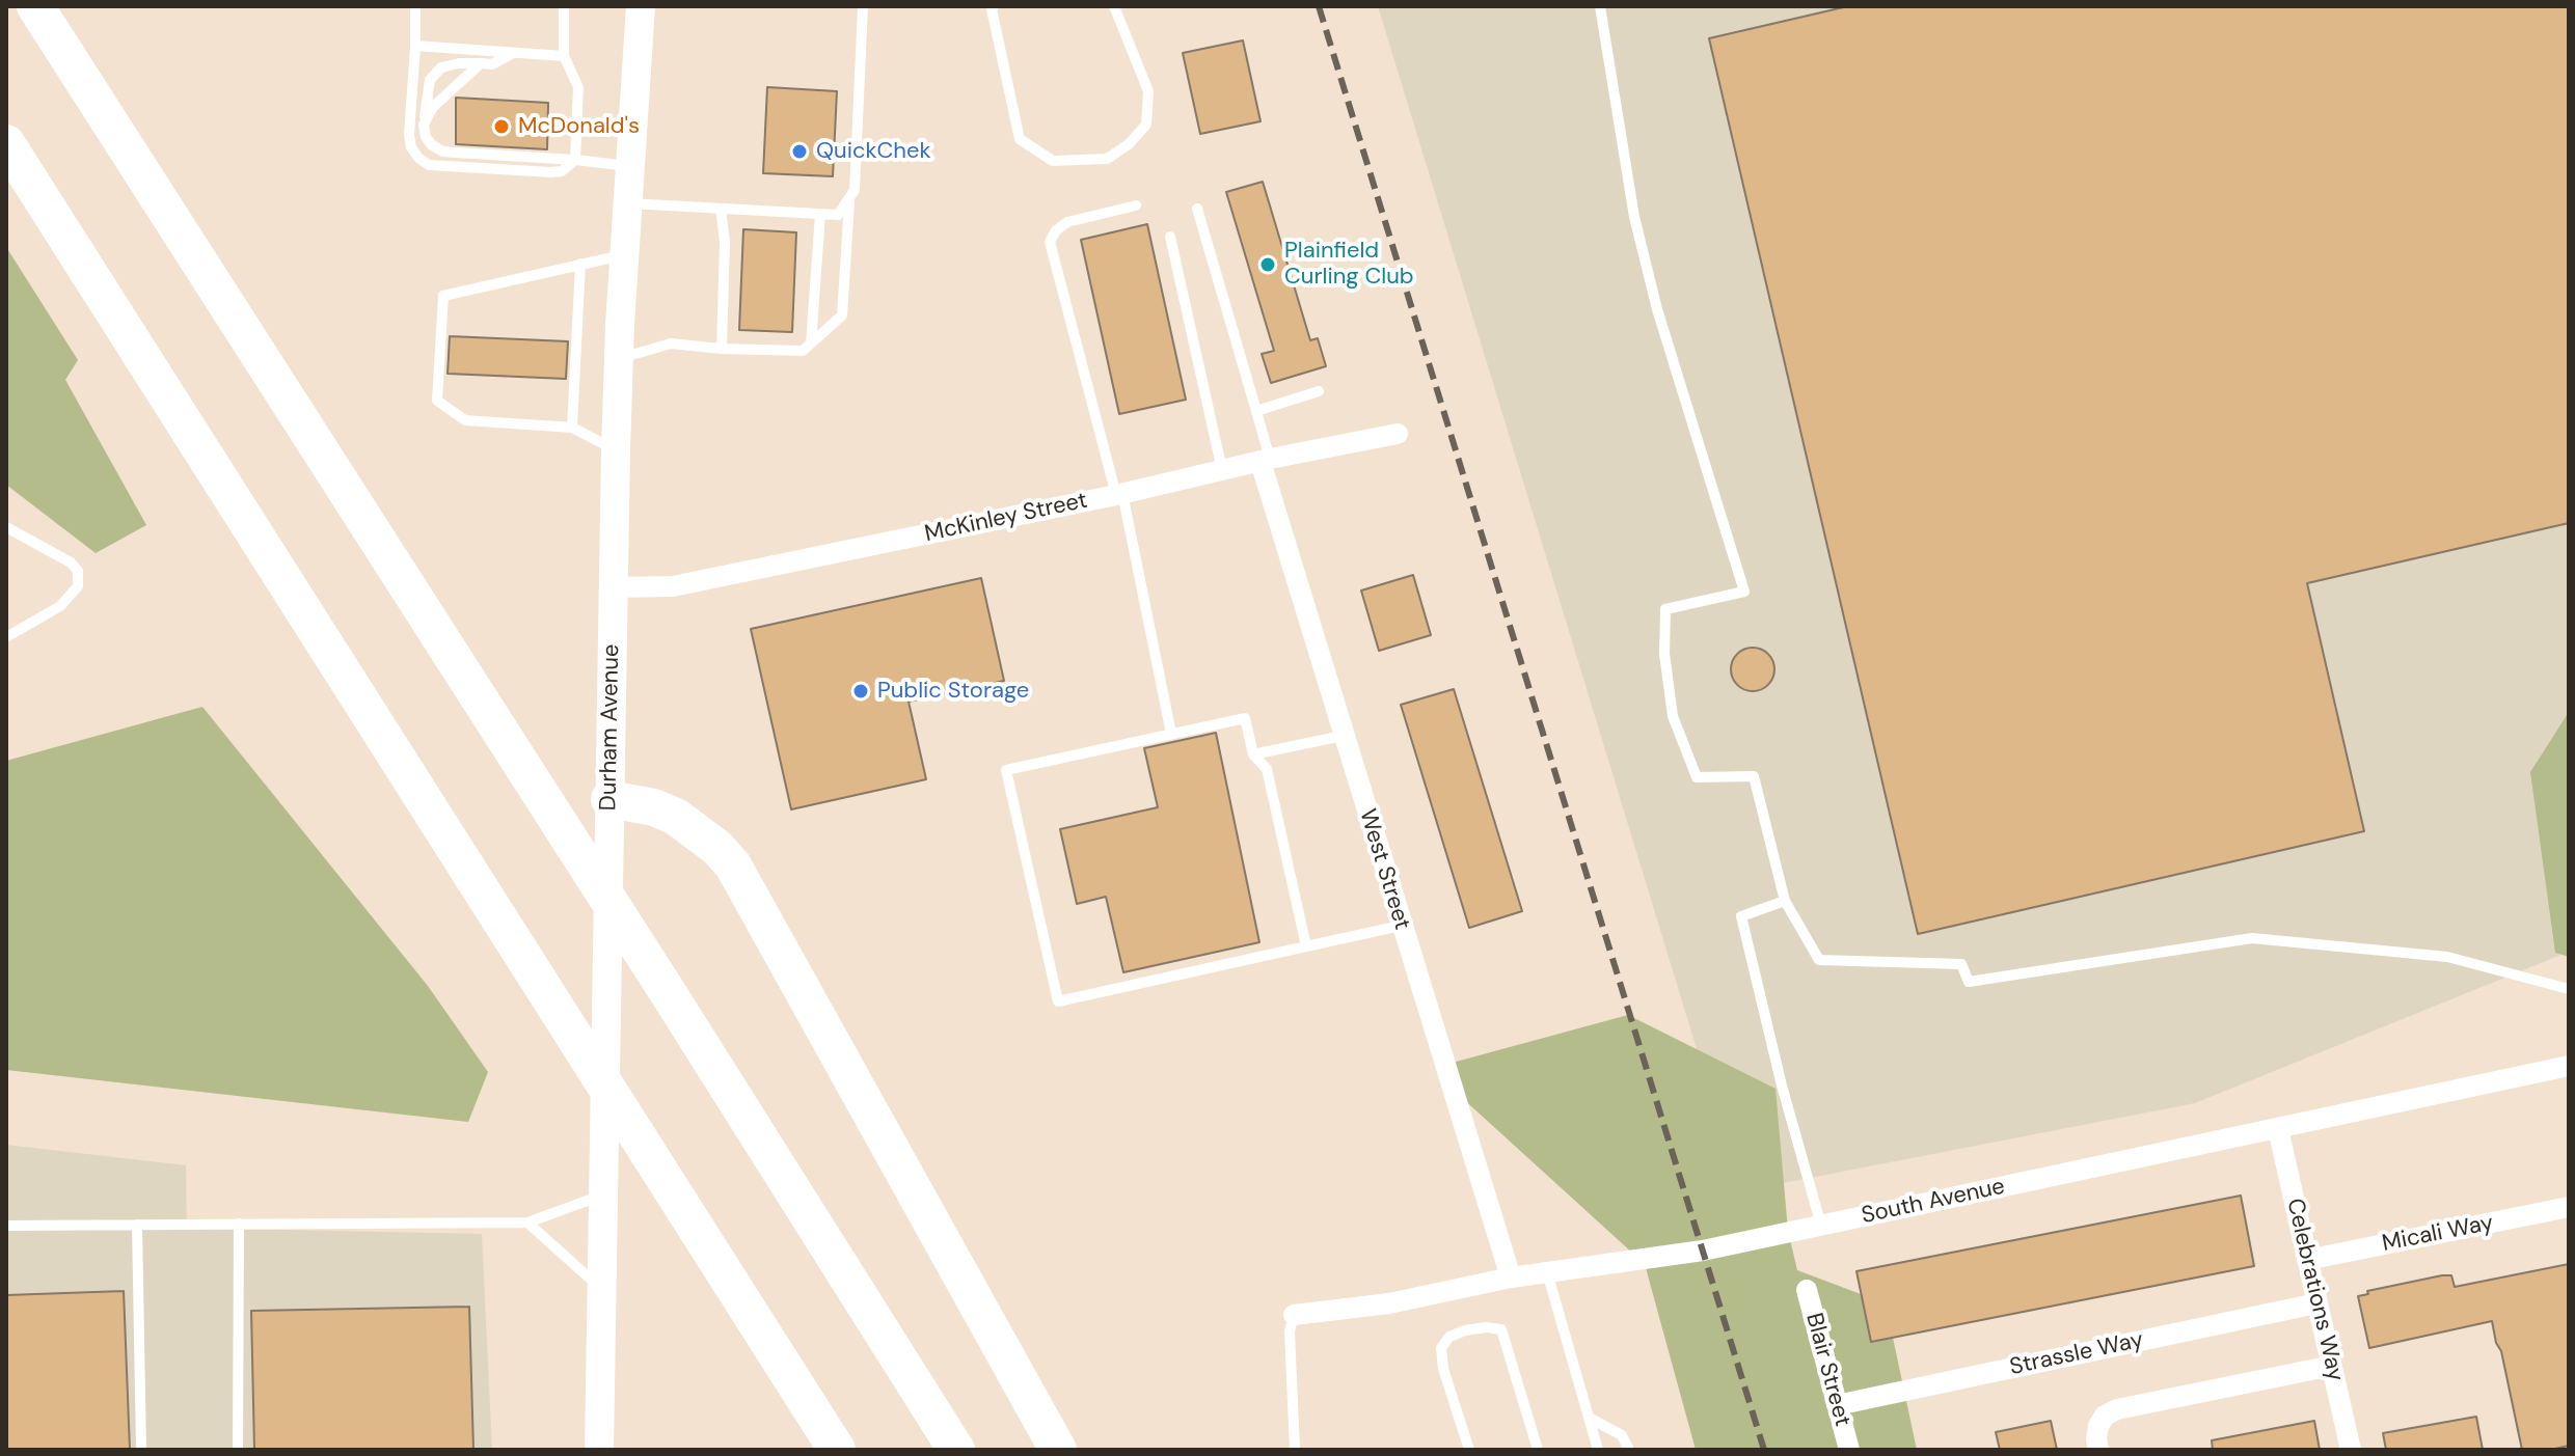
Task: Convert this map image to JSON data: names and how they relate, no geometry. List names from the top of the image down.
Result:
{
  "streets": {
    "main road": ["Durham Avenue"],
    "street": [
      "McKinley Street",
      "West Street",
      "South Avenue",
      "Micali Way",
      "Celebrations Way",
      "Strassle Way",
      "Blair Street"
    ]
  },
  "crossings": [
    ["McKinley Street", "Durham Avenue"],
    ["McKinley Street", "West Street"],
    ["West Street", "South Avenue"],
    ["South Avenue", "Celebrations Way"],
    ["Micali Way", "Celebrations Way"],
    ["Celebrations Way", "Strassle Way"],
    ["Strassle Way", "Blair Street"]
  ],
  "places": [
    "McDonald's",
    "QuickChek",
    "Plainfield Curling Club",
    "Public Storage"
  ]
}
